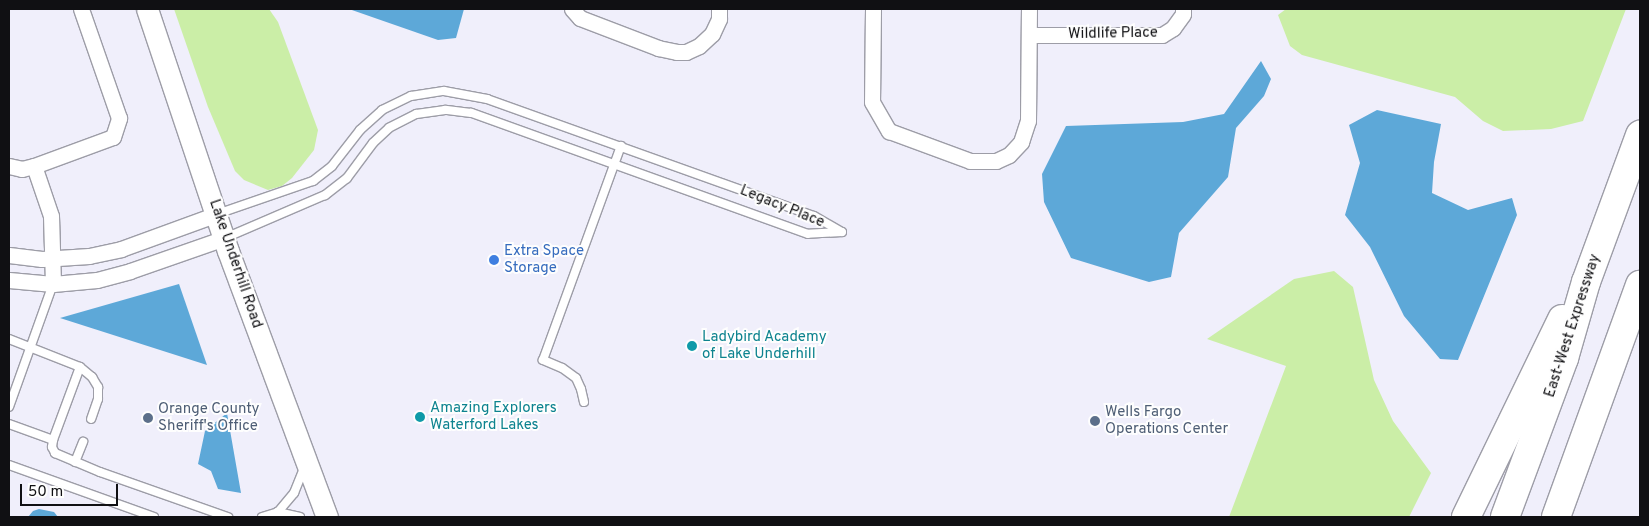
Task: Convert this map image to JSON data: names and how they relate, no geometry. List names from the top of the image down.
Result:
{
  "streets": {
    "highway": ["East-West Expressway"],
    "street": ["Wildlife Place", "Lake Underhill Road"],
    "lane": ["Legacy Place"]
  },
  "crossings": [
    ["Legacy Place", "Lake Underhill Road"]
  ],
  "places": [
    "Extra Space Storage",
    "Ladybird Academy of Lake Underhill",
    "Amazing Explorers Waterford Lakes",
    "Orange County Sheriff's Office",
    "Wells Fargo Operations Center"
  ],
  "scale_bar": "50 m"
}
